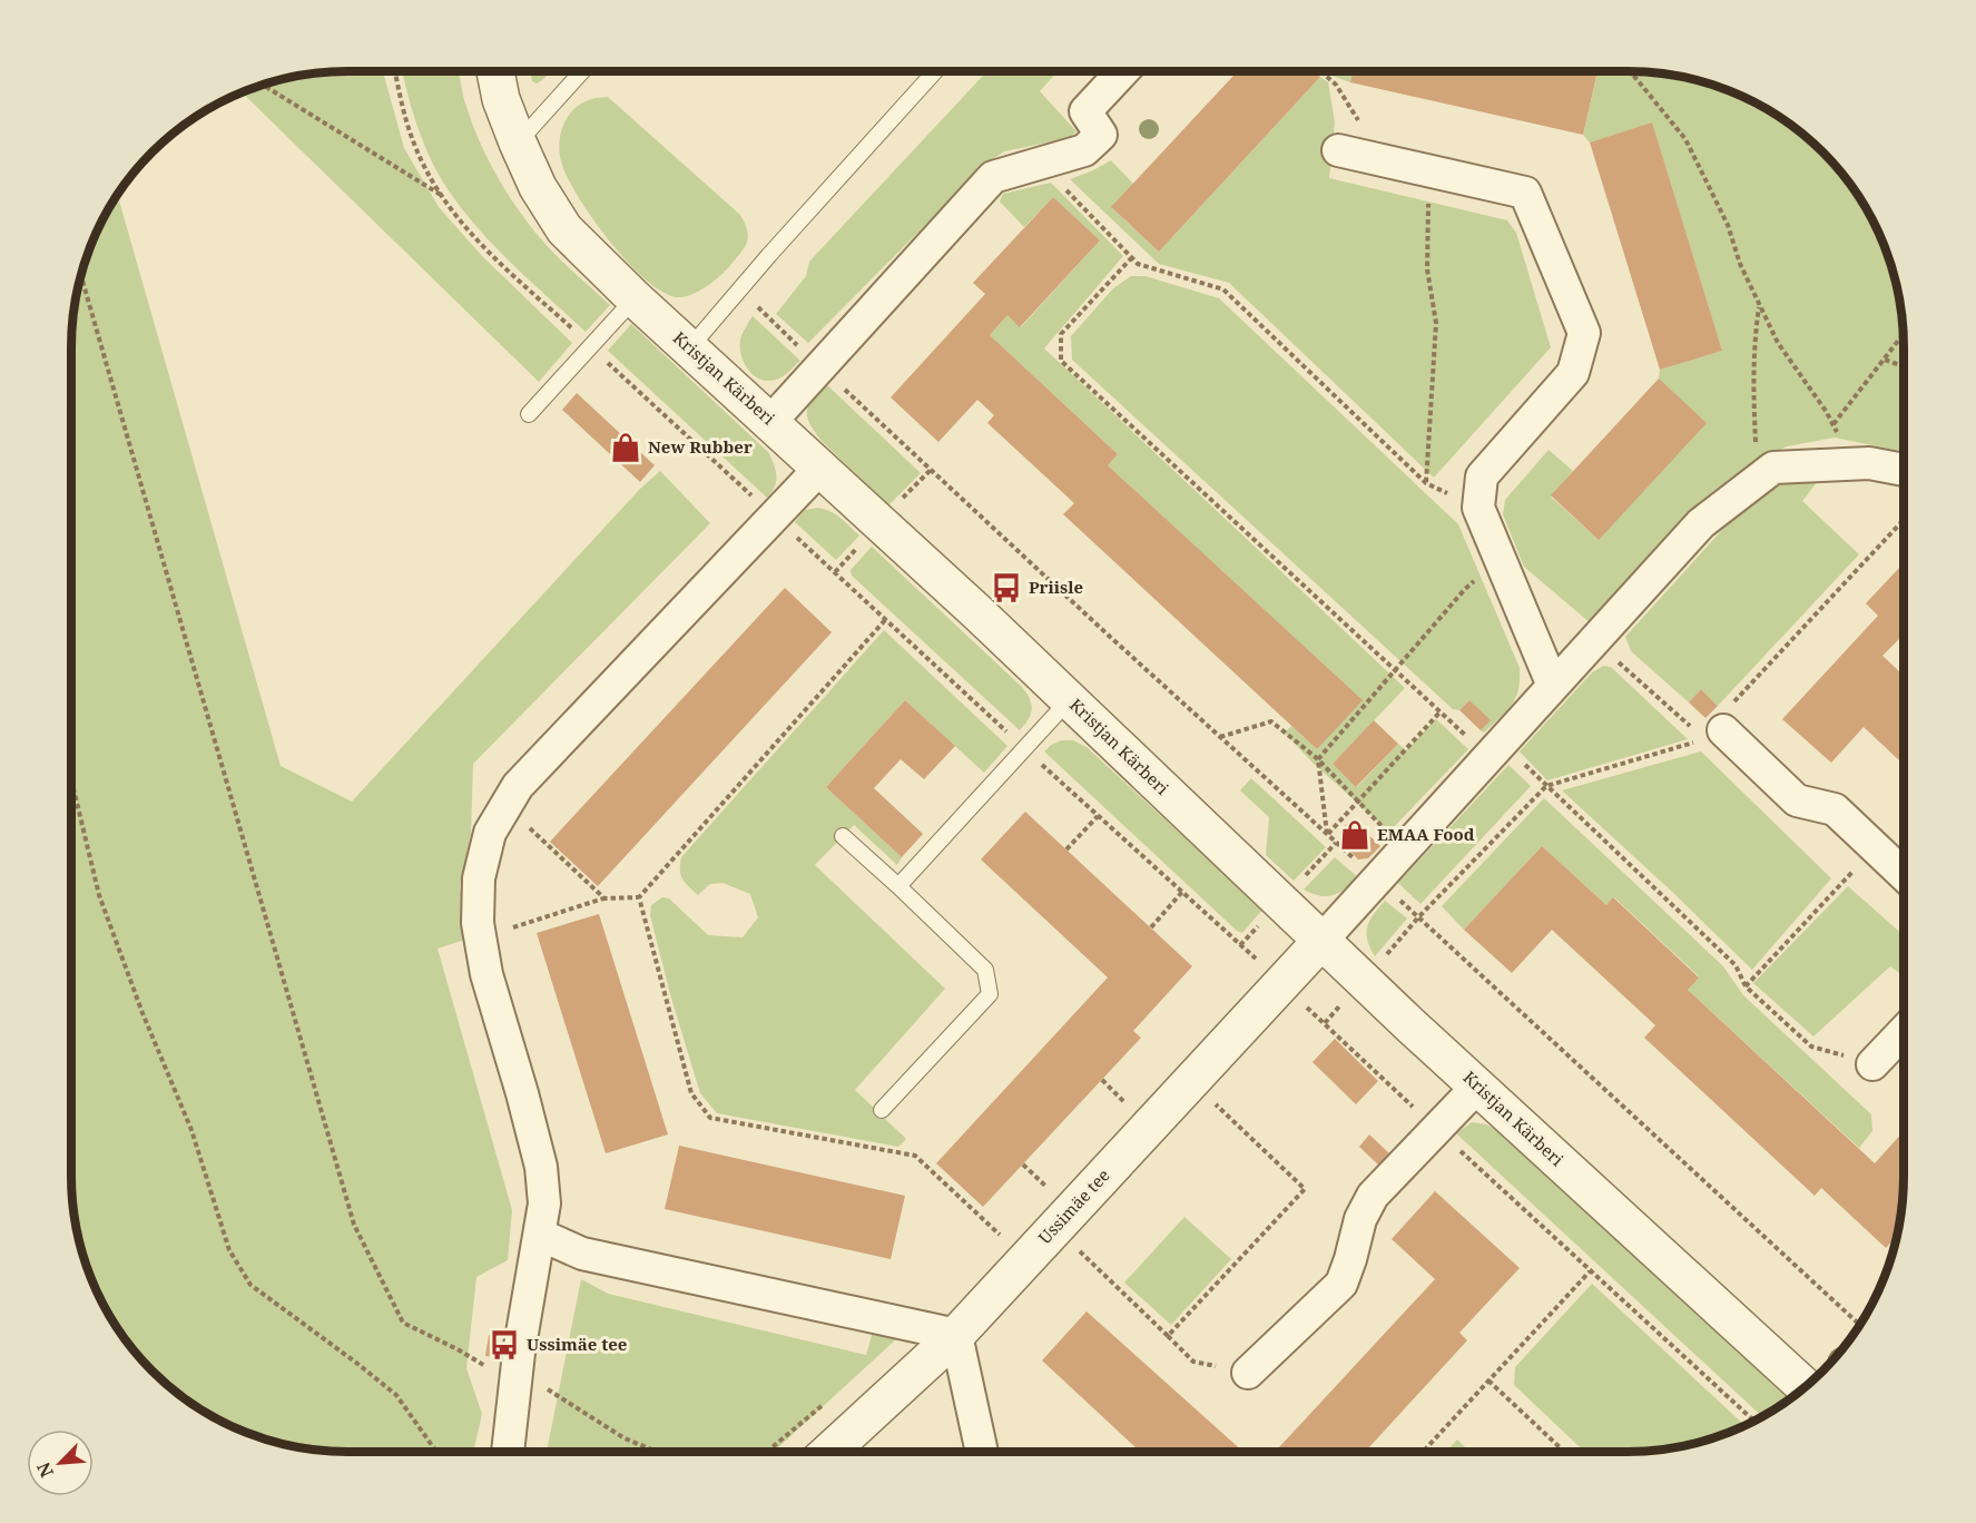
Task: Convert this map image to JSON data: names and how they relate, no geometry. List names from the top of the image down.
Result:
{
  "streets": {
    "street": ["Kristjan Kärberi", "Ussimäe tee"]
  },
  "crossings": [
    ["Kristjan Kärberi", "Ussimäe tee"]
  ],
  "places": {
    "shop": ["New Rubber", "EMAA Food"],
    "bus stop": ["Priisle", "Ussimäe tee"]
  },
  "north": "bottom left"
}
